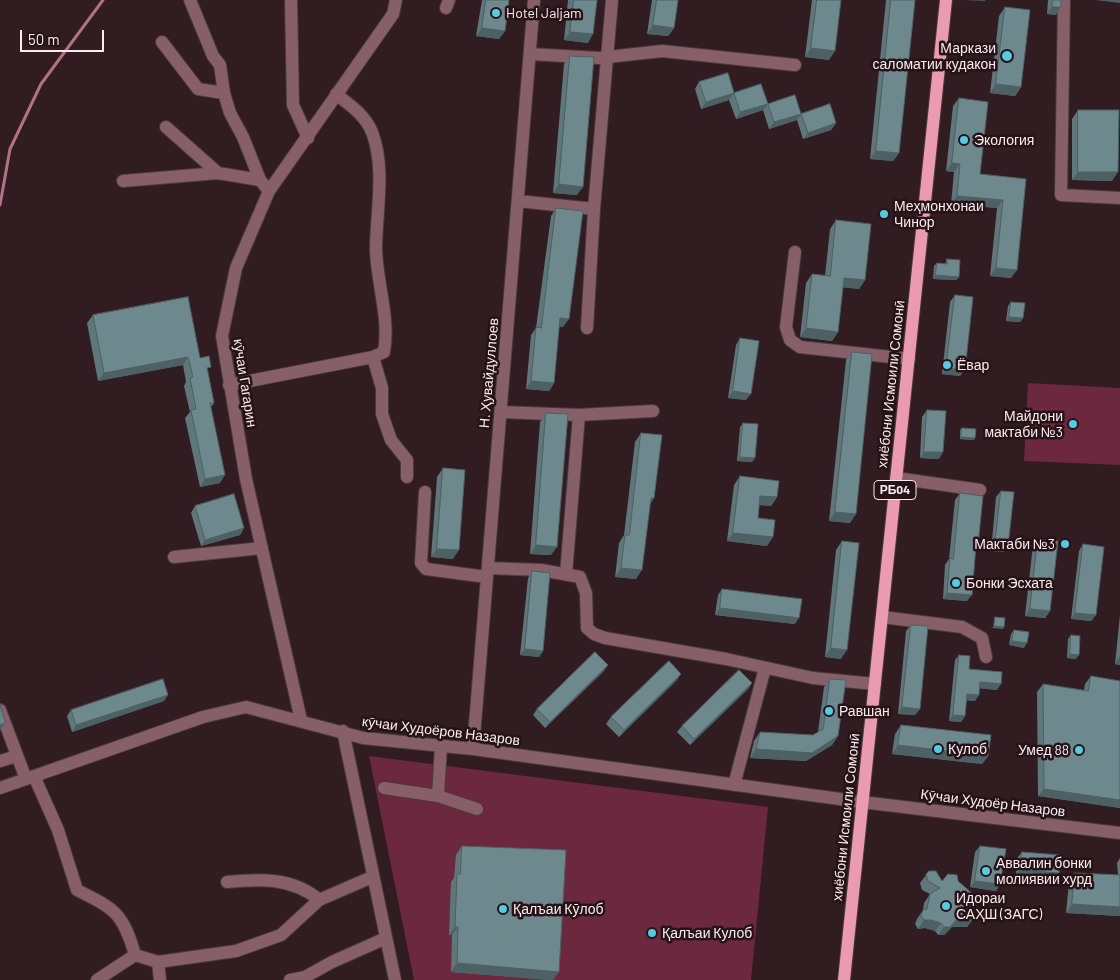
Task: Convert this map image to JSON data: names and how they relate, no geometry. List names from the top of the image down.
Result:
{
  "streets": {
    "main road": ["хиёбони Исмоили Сомонӣ", "РБ04"],
    "street": [
      "Н. Ҳувайдуллоев",
      "кӯчаи Гагарин",
      "кӯчаи Худоёров Назаров",
      "Кӯчаи Худоёр Назаров"
    ]
  },
  "crossings": [
    ["Н. Ҳувайдуллоев", "кӯчаи Худоёров Назаров"],
    ["кӯчаи Гагарин", "кӯчаи Худоёров Назаров"],
    ["хиёбони Исмоили Сомонӣ", "кӯчаи Худоёров Назаров"],
    ["хиёбони Исмоили Сомонӣ", "Кӯчаи Худоёр Назаров"],
    ["кӯчаи Худоёров Назаров", "Кӯчаи Худоёр Назаров"]
  ],
  "places": [
    "Hotel Jaljam",
    "Маркази саломатии кудакон",
    "Экология",
    "Меҳмонхонаи Чинор",
    "Ёвар",
    "Майдони мактаби №3",
    "Мактаби №3",
    "Бонки Эсхата",
    "Равшан",
    "Кулоб",
    "Умед 88",
    "Аввалин бонки молиявии хурд",
    "Идораи САҲШ (ЗАГС)",
    "Қалъаи Кӯлоб",
    "Қалъаи Кулоб"
  ],
  "scale_bar": "50 m"
}
